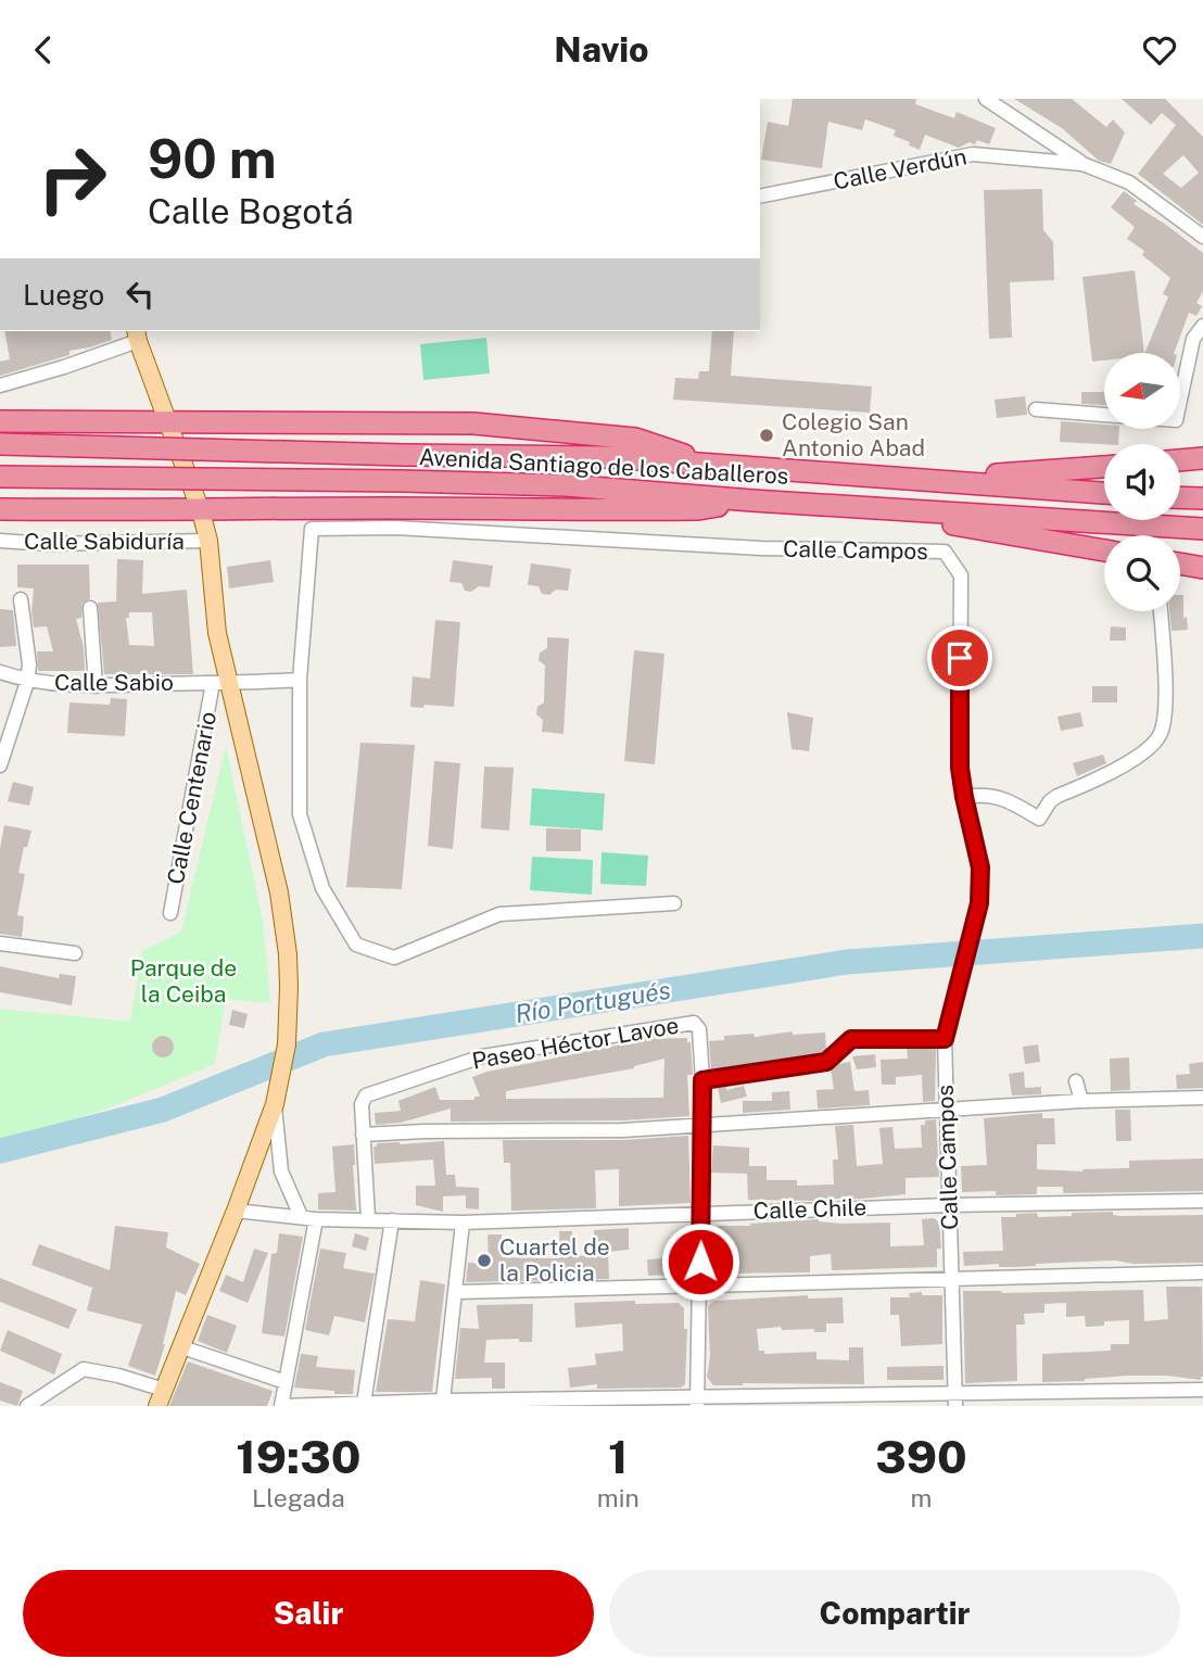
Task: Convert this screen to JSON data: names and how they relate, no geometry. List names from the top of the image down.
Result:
{
  "streets": {
    "highway": ["Avenida Santiago de los Caballeros"],
    "street": [
      "Calle Verdún",
      "Calle Sabiduría",
      "Calle Campos",
      "Calle Sabio",
      "Calle Centenario",
      "Paseo Héctor Lavoe",
      "Calle Chile"
    ]
  },
  "crossings": [
    ["Calle Campos", "Calle Sabio"],
    ["Calle Campos", "Calle Chile"],
    ["Calle Sabio", "Calle Centenario"]
  ],
  "water": ["Río Portugués"],
  "parks": ["Parque de la Ceiba"],
  "places": ["Colegio San Antonio Abad", "Cuartel de la Policia"],
  "north": "left",
  "page": {
    "header": "Navio",
    "turn": ["90 m", "Calle Bogotá"],
    "then": "Luego",
    "eta": [
      "19:30",
      "Llegada",
      "1",
      "min",
      "390",
      "m"
    ],
    "buttons": ["Salir", "Compartir"]
  }
}
